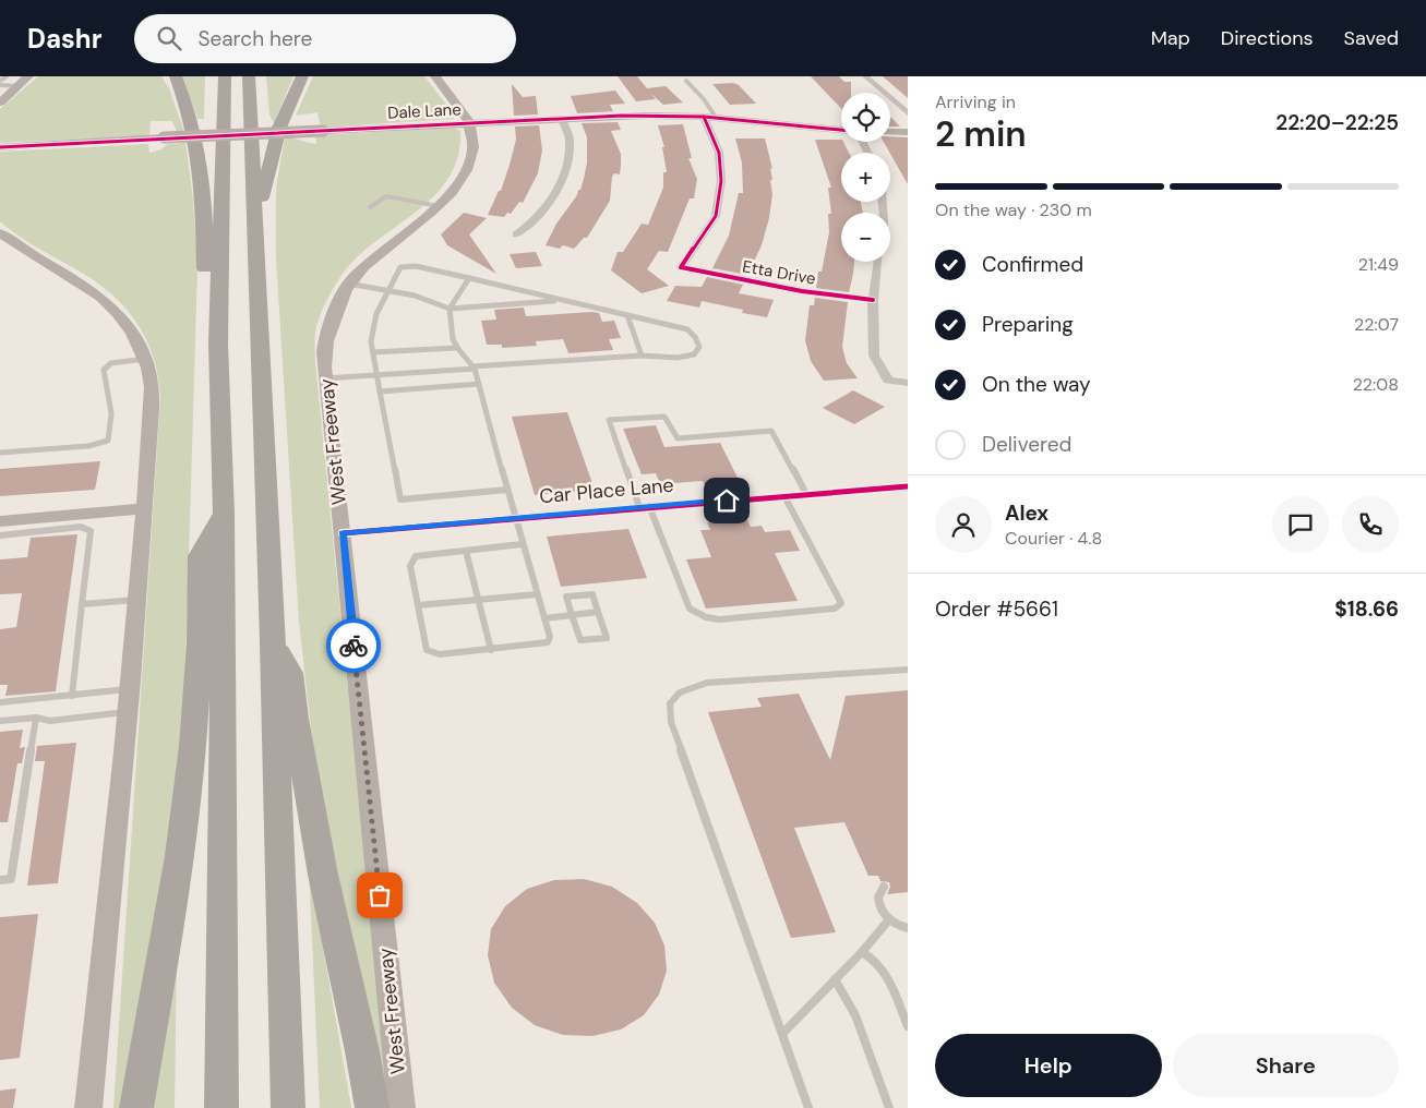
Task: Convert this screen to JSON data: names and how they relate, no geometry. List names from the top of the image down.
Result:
{
  "streets": {
    "main road": ["Dale Lane", "West Freeway"],
    "street": ["Etta Drive", "Car Place Lane"]
  },
  "crossings": [
    ["Dale Lane", "Etta Drive"],
    ["Dale Lane", "West Freeway"],
    ["West Freeway", "Car Place Lane"]
  ],
  "page": {
    "header": "Dashr",
    "search": "Search here",
    "nav": ["Map", "Directions", "Saved"],
    "heading": ["2 min", "Arriving in", "22:20–22:25"],
    "panel": [
      "Alex",
      "Courier · 4.8",
      "Order #5661",
      "$18.66"
    ],
    "map_buttons": ["+", "−"],
    "bar": "On the way · 230 m",
    "list": [
      ["Confirmed", "21:49"],
      ["Preparing", "22:07"],
      ["On the way", "22:08"],
      "Delivered"
    ],
    "buttons": ["Help", "Share"]
  }
}
